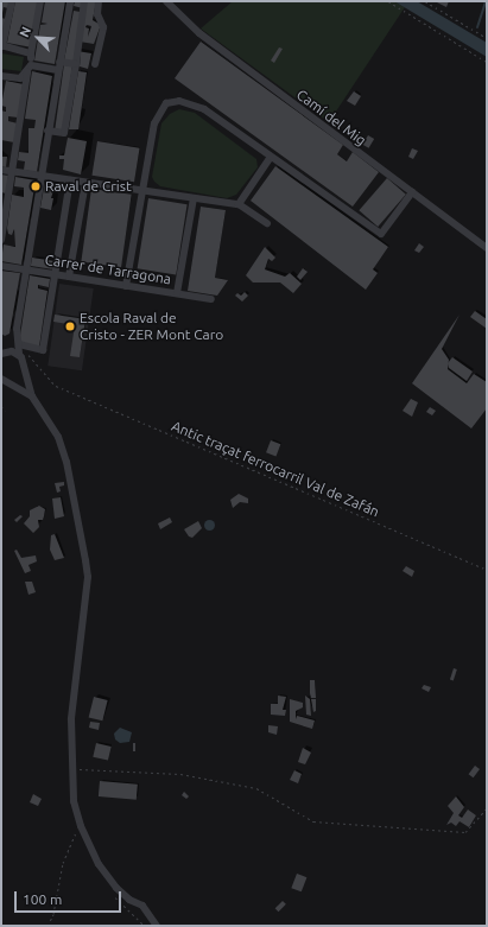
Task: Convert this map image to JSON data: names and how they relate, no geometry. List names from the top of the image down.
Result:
{
  "streets": {
    "street": ["Camí del Mig", "Carrer de Tarragona"],
    "path": ["Antic traçat ferrocarril Val de Zafán"]
  },
  "places": ["Raval de Crist", "Escola Raval de Cristo - ZER Mont Caro"],
  "scale_bar": "100 m",
  "north": "top left"
}
